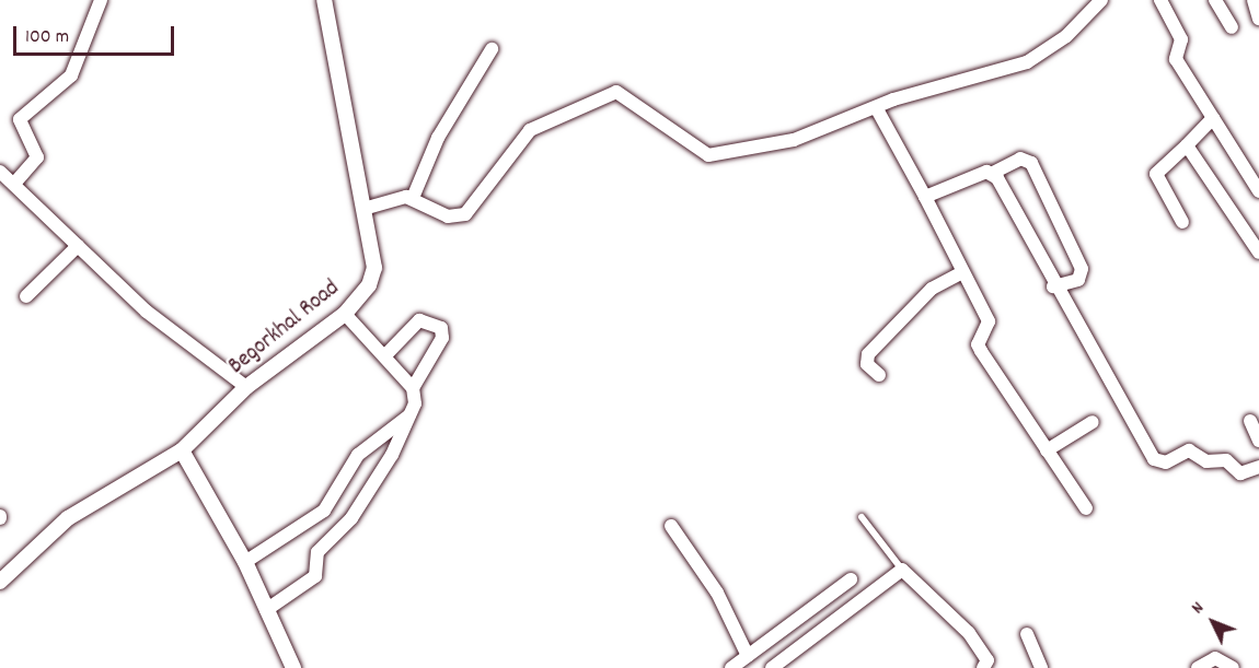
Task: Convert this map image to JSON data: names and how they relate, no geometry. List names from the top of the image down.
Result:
{
  "streets": {
    "street": ["Begorkhal Road"]
  },
  "scale_bar": "100 m",
  "north": "top left"
}
